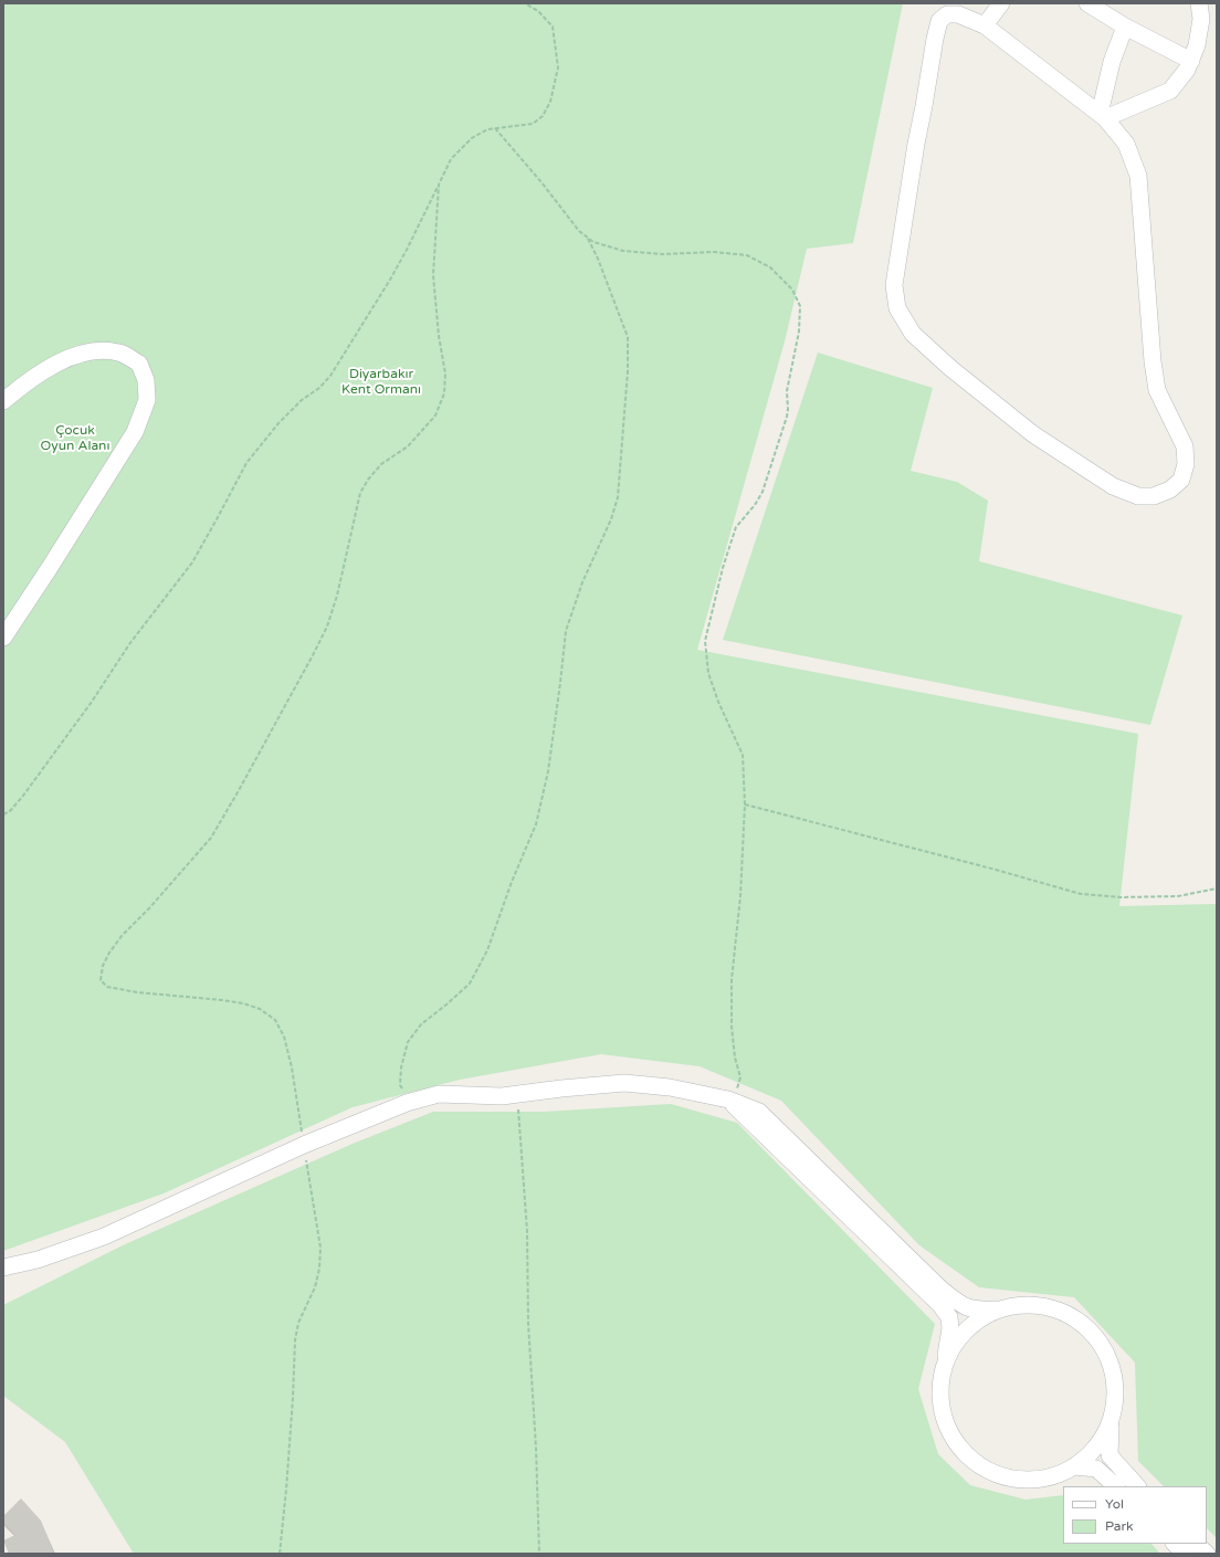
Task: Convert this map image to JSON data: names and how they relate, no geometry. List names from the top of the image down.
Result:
{
  "parks": ["Diyarbakır Kent Ormanı", "Çocuk Oyun Alanı"],
  "legend": ["Yol", "Park"]
}
